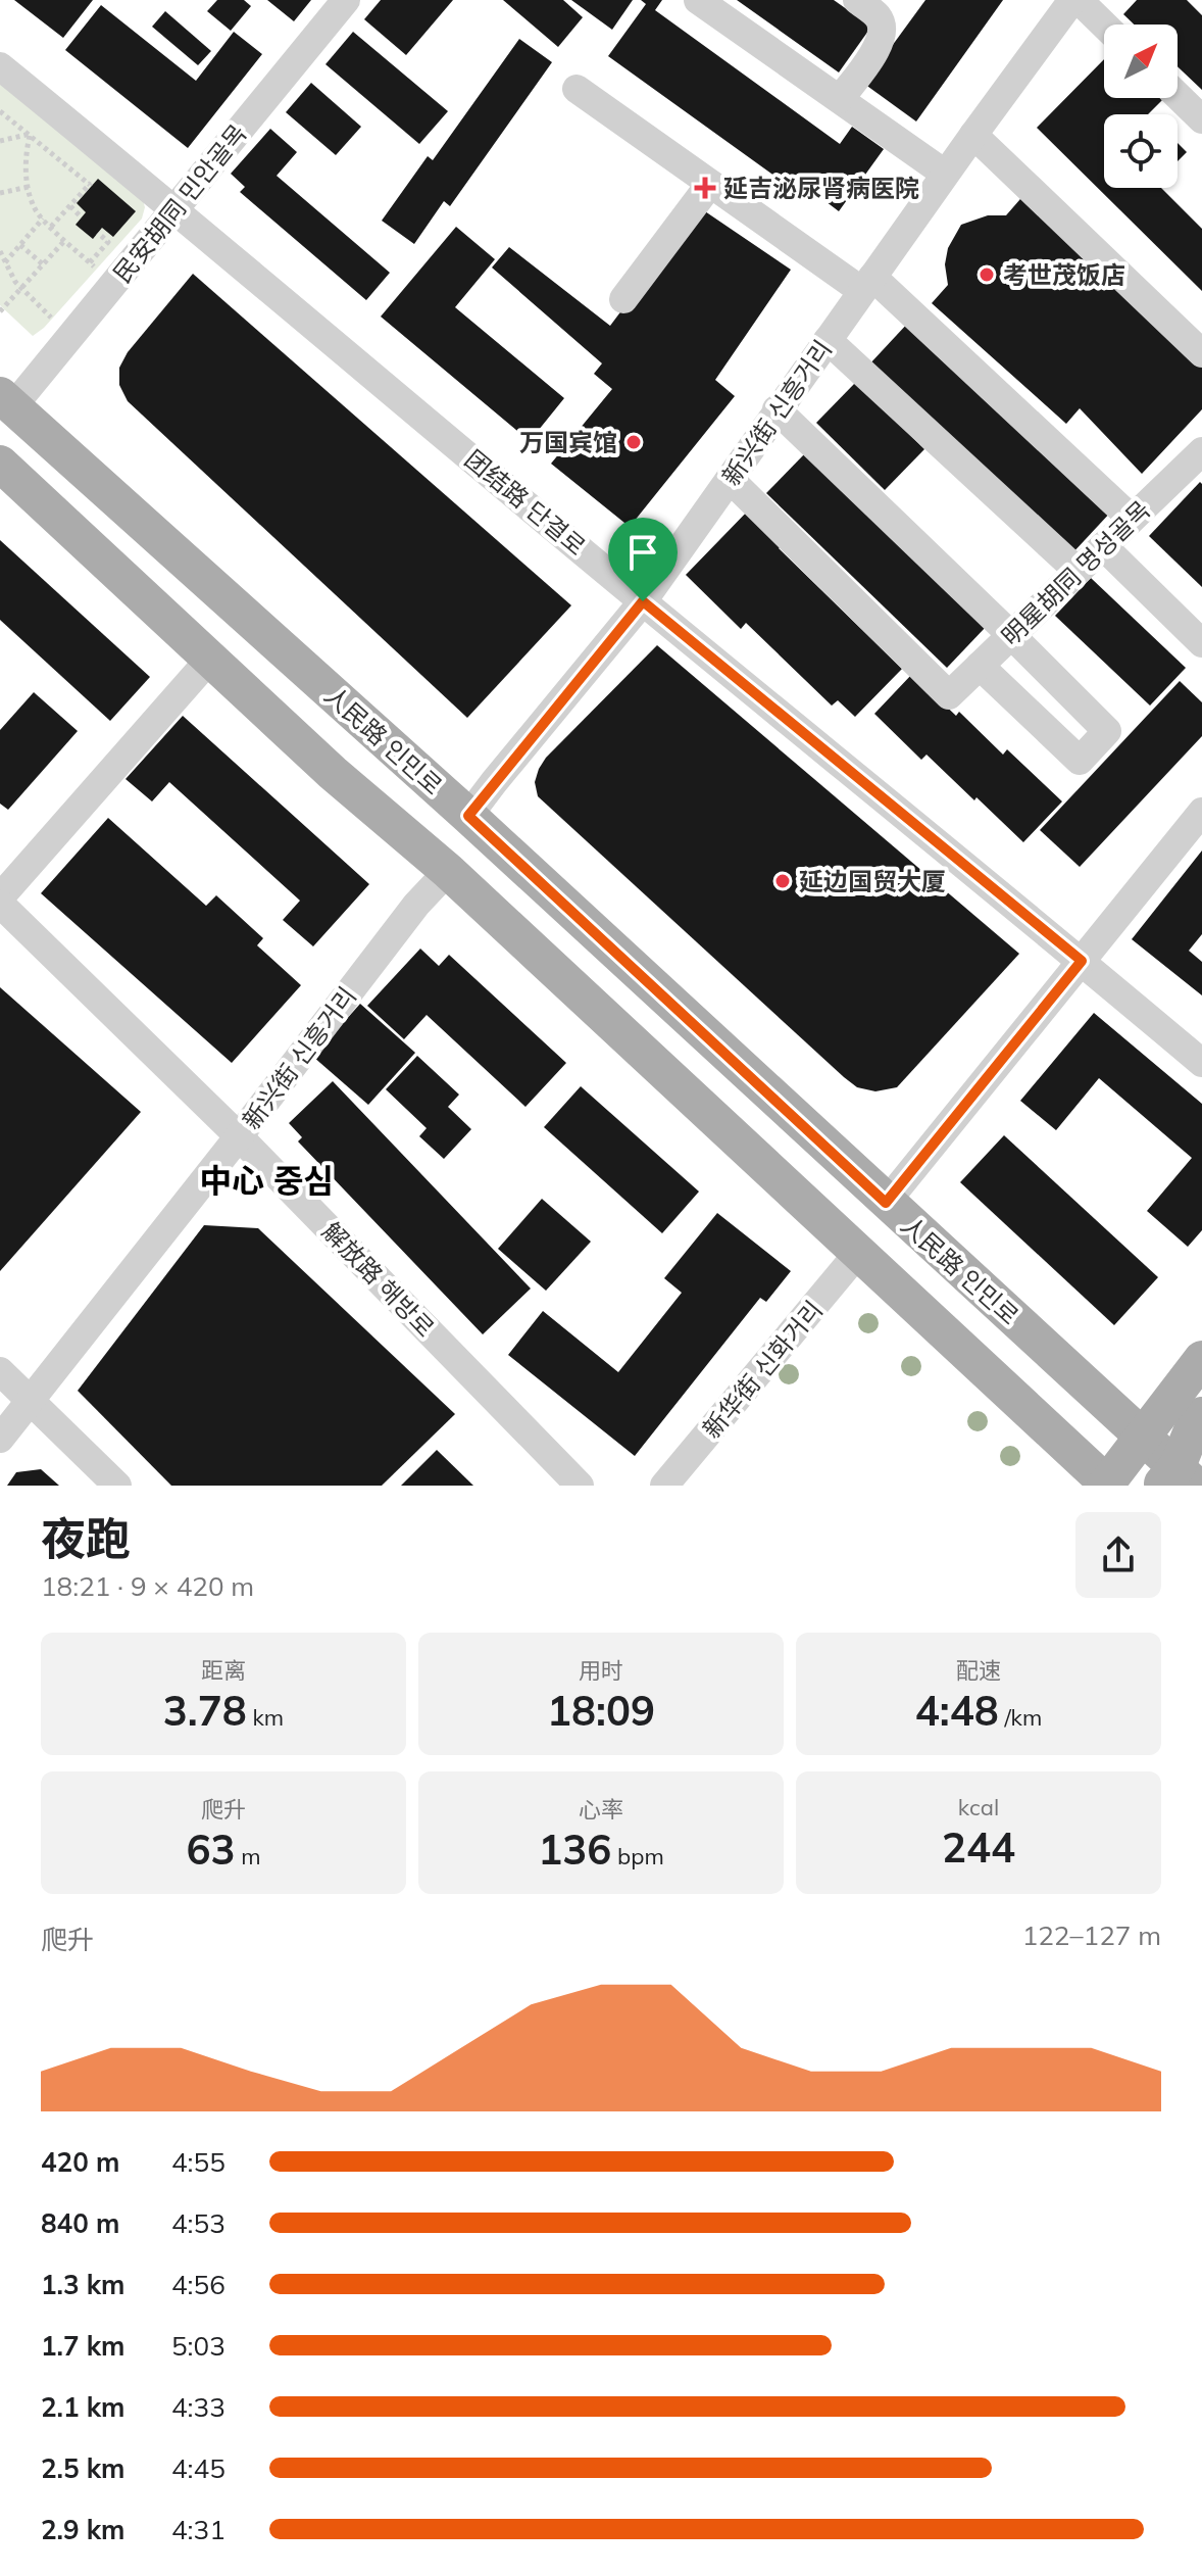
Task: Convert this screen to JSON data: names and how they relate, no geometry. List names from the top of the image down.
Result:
{
  "streets": {
    "main road": ["人民路 인민로"],
    "street": [
      "民安胡同 민안골목",
      "新兴街 신흥거리",
      "团结路 단결로",
      "明星胡同 명성골목",
      "解放路 해방로",
      "新华街 신화거리"
    ]
  },
  "crossings": [
    ["民安胡同 민안골목", "团结路 단결로"],
    ["民安胡同 민안골목", "人民路 인민로"],
    ["新兴街 신흥거리", "团结路 단결로"],
    ["新兴街 신흥거리", "明星胡同 명성골목"],
    ["新兴街 신흥거리", "人民路 인민로"],
    ["新兴街 신흥거리", "解放路 해방로"]
  ],
  "districts": ["中心 중심"],
  "places": {
    "health": ["延吉泌尿肾病医院"],
    "other": ["考世茂饭店", "万国宾馆", "延边国贸大厦"]
  },
  "north": "top right",
  "page": {
    "heading": ["夜跑", "18:21 · 9 × 420 m"],
    "stats": [
      ["距离", "3.78 km"],
      ["用时", "18:09"],
      ["配速", "4:48 /km"],
      ["爬升", "63 m"],
      ["心率", "136 bpm"],
      ["kcal", "244"]
    ],
    "chart": ["爬升", "122–127 m"],
    "list": [
      {
        "name": "420 m",
        "note": "4:55"
      },
      {
        "name": "840 m",
        "note": "4:53"
      },
      {
        "name": "1.3 km",
        "note": "4:56"
      },
      {
        "name": "1.7 km",
        "note": "5:03"
      },
      {
        "name": "2.1 km",
        "note": "4:33"
      },
      {
        "name": "2.5 km",
        "note": "4:45"
      },
      {
        "name": "2.9 km",
        "note": "4:31"
      }
    ]
  }
}
